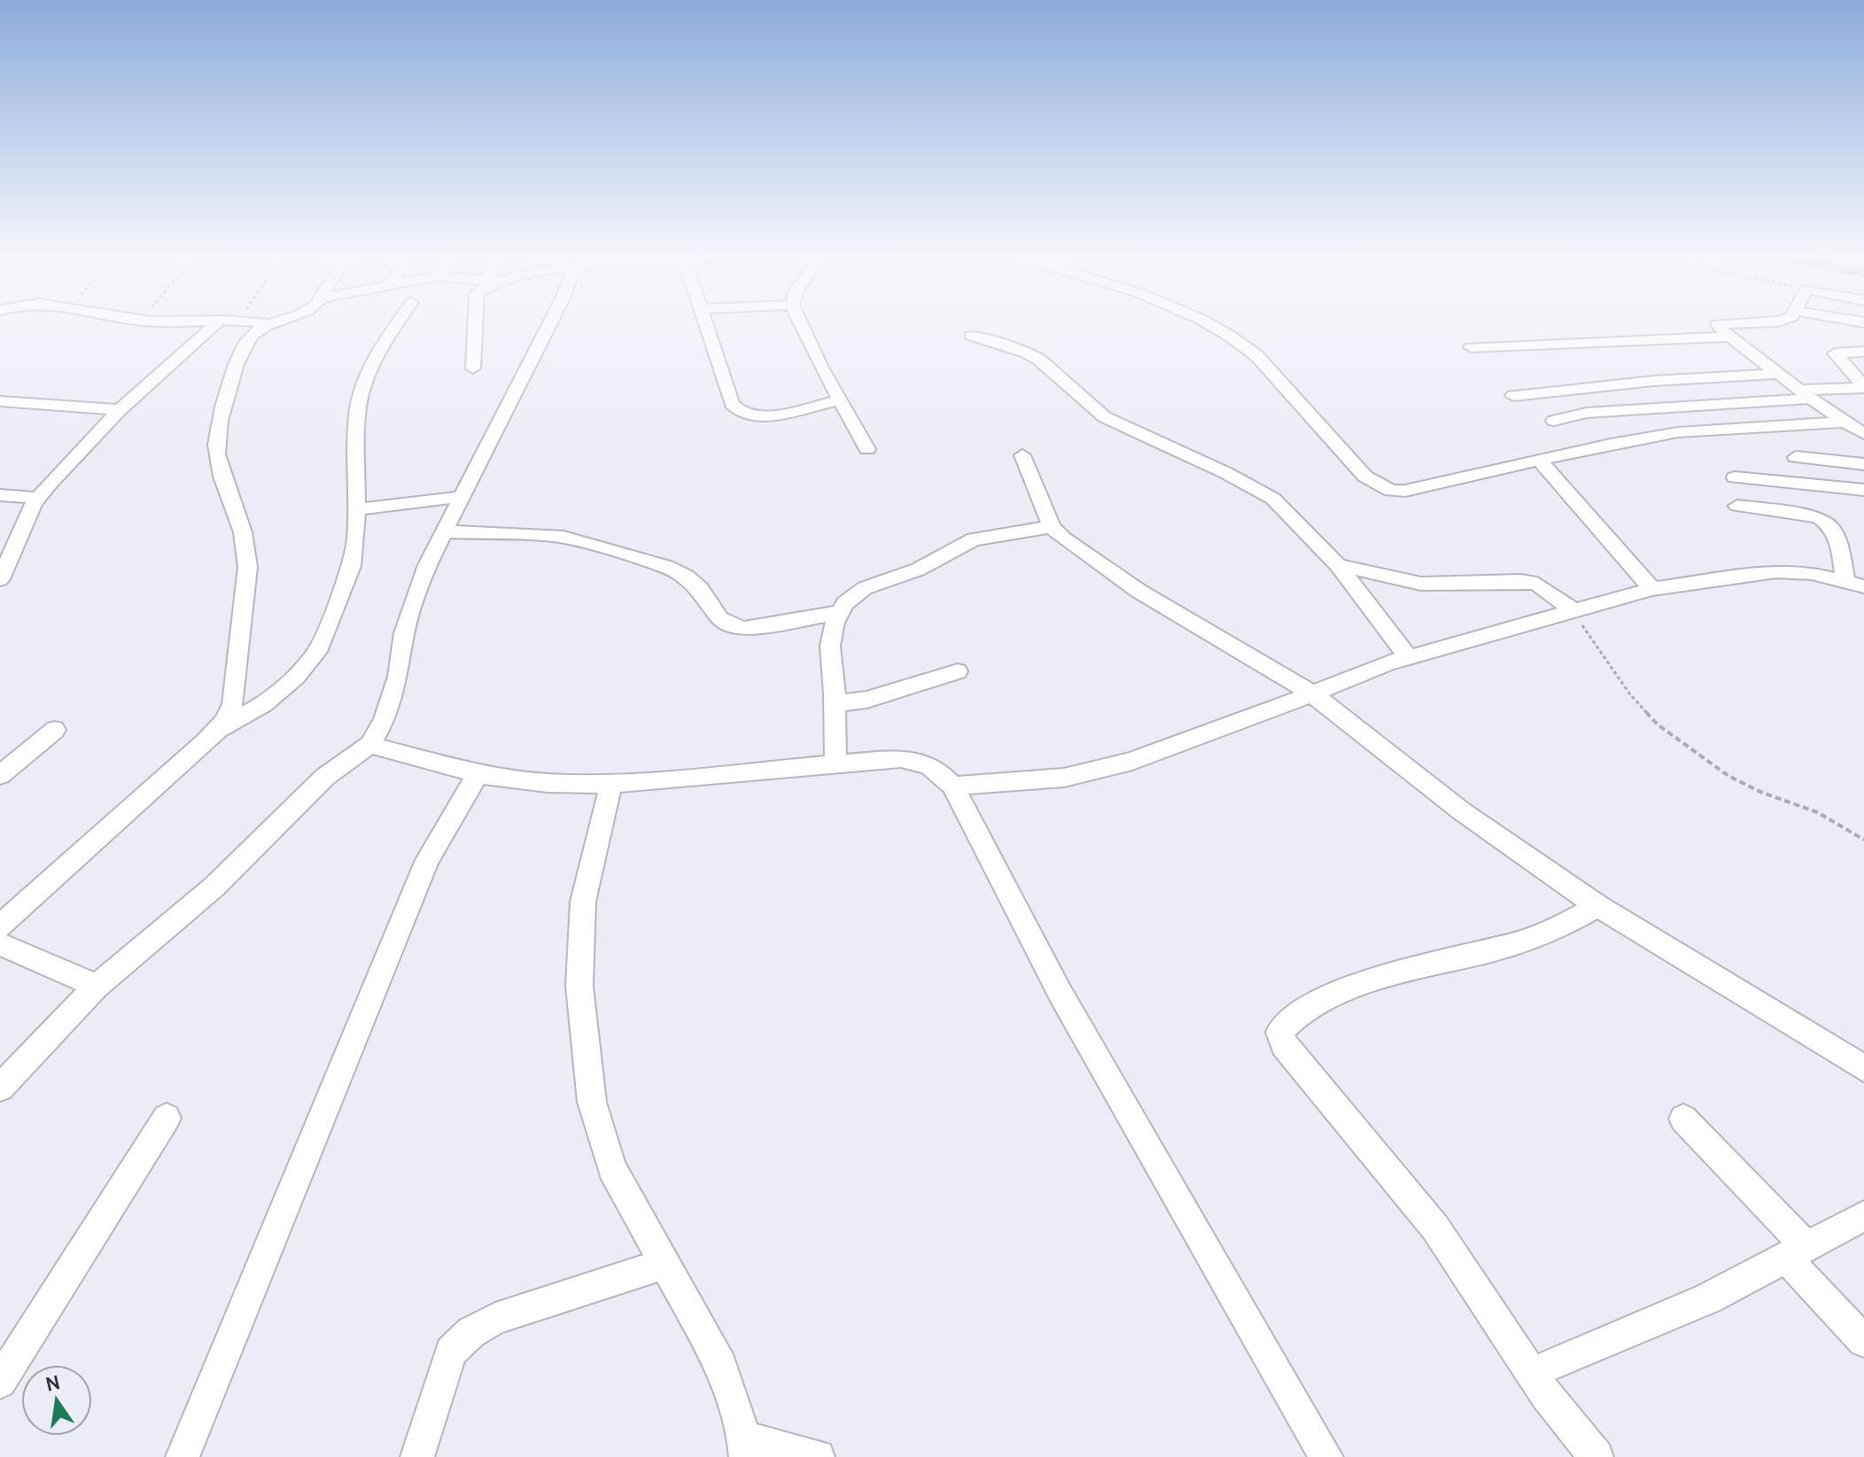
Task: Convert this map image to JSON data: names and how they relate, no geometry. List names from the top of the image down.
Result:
{
  "north": "top"
}
